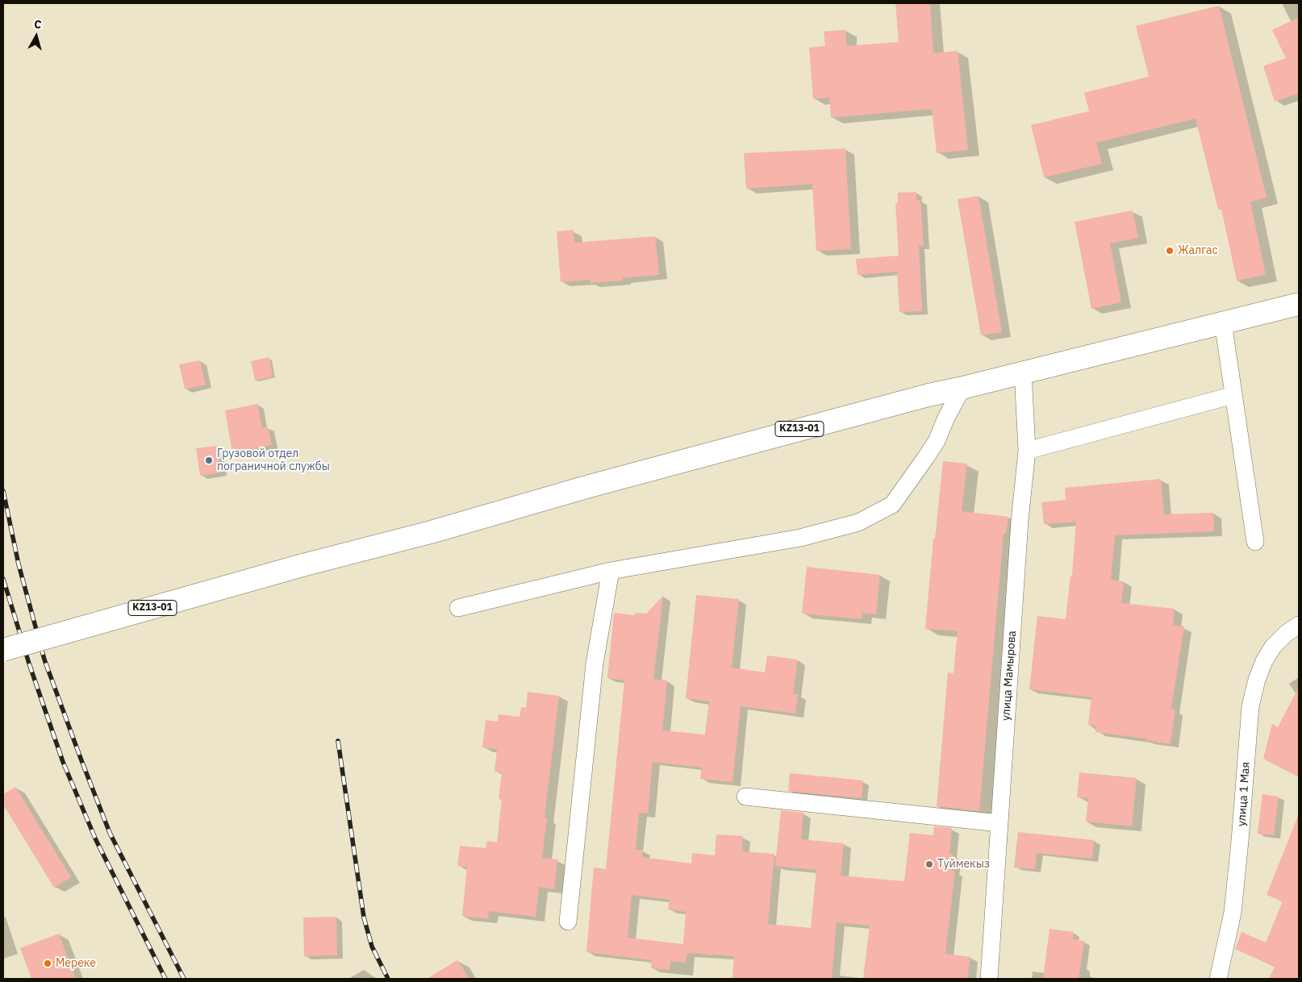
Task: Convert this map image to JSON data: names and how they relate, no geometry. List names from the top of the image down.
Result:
{
  "streets": {
    "highway": ["KZ13-01"],
    "street": ["улица Мамырова", "улица 1 Мая"]
  },
  "crossings": [
    ["KZ13-01", "улица Мамырова"]
  ],
  "places": [
    "Жалгас",
    "Грузовой отдел пограничной службы",
    "Туймекыз",
    "Мереке"
  ],
  "north": "top"
}
